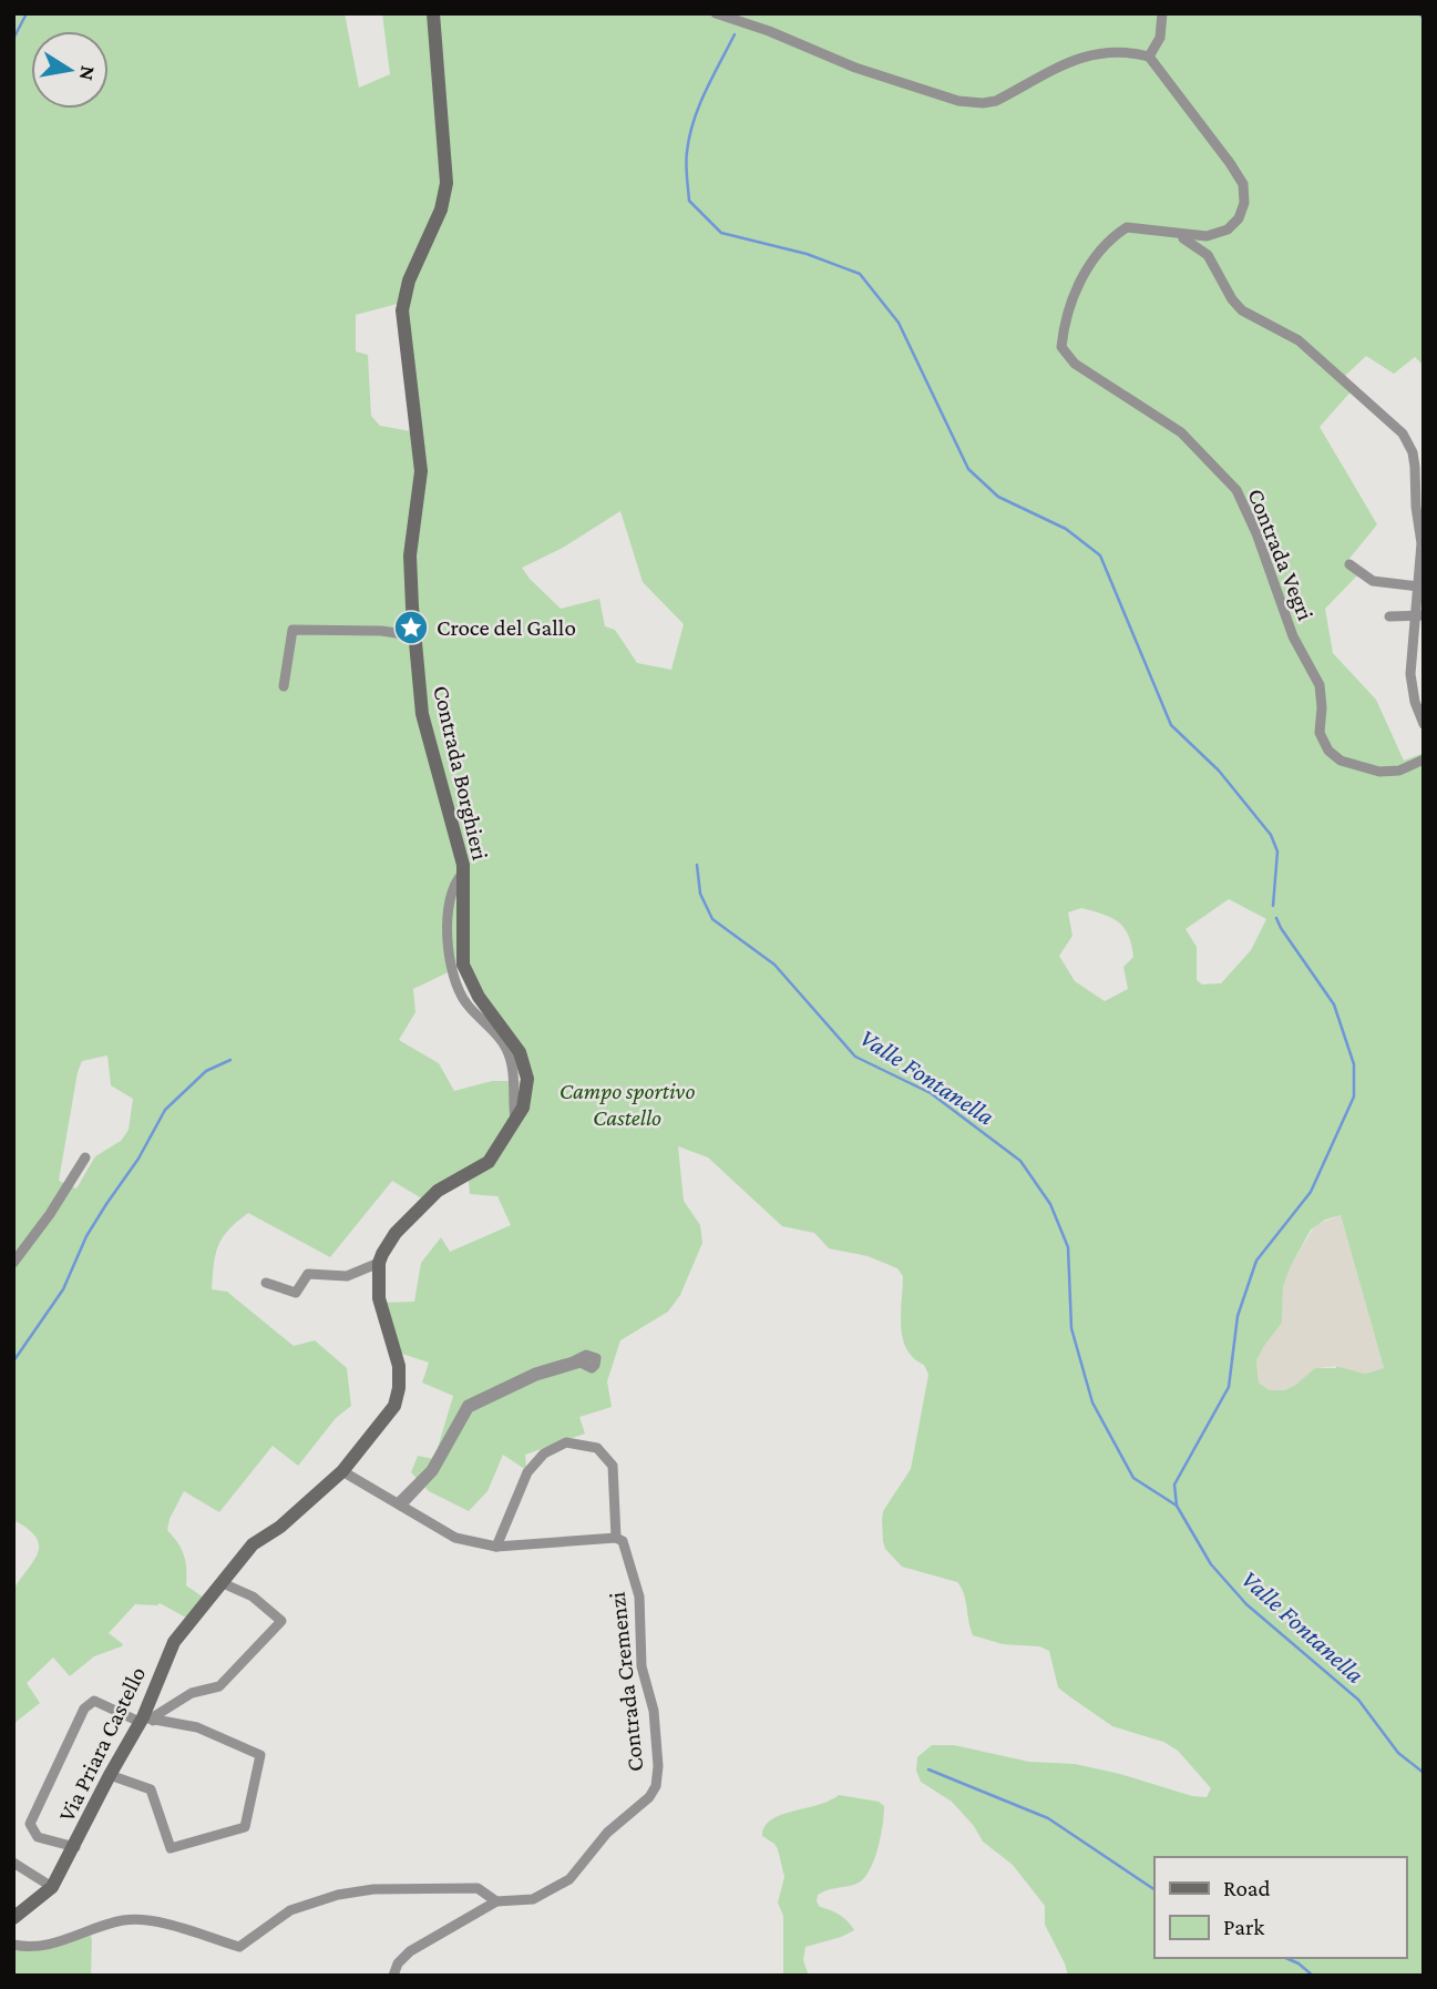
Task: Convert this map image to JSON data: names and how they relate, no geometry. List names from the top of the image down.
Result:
{
  "streets": {
    "street": [
      "Contrada Vegri",
      "Contrada Borghieri",
      "Contrada Cremenzi",
      "Via Priara Castello"
    ]
  },
  "water": ["Valle Fontanella"],
  "parks": ["Campo sportivo Castello"],
  "places": {
    "place": ["Croce del Gallo"]
  },
  "legend": ["Road", "Park"],
  "north": "right"
}
